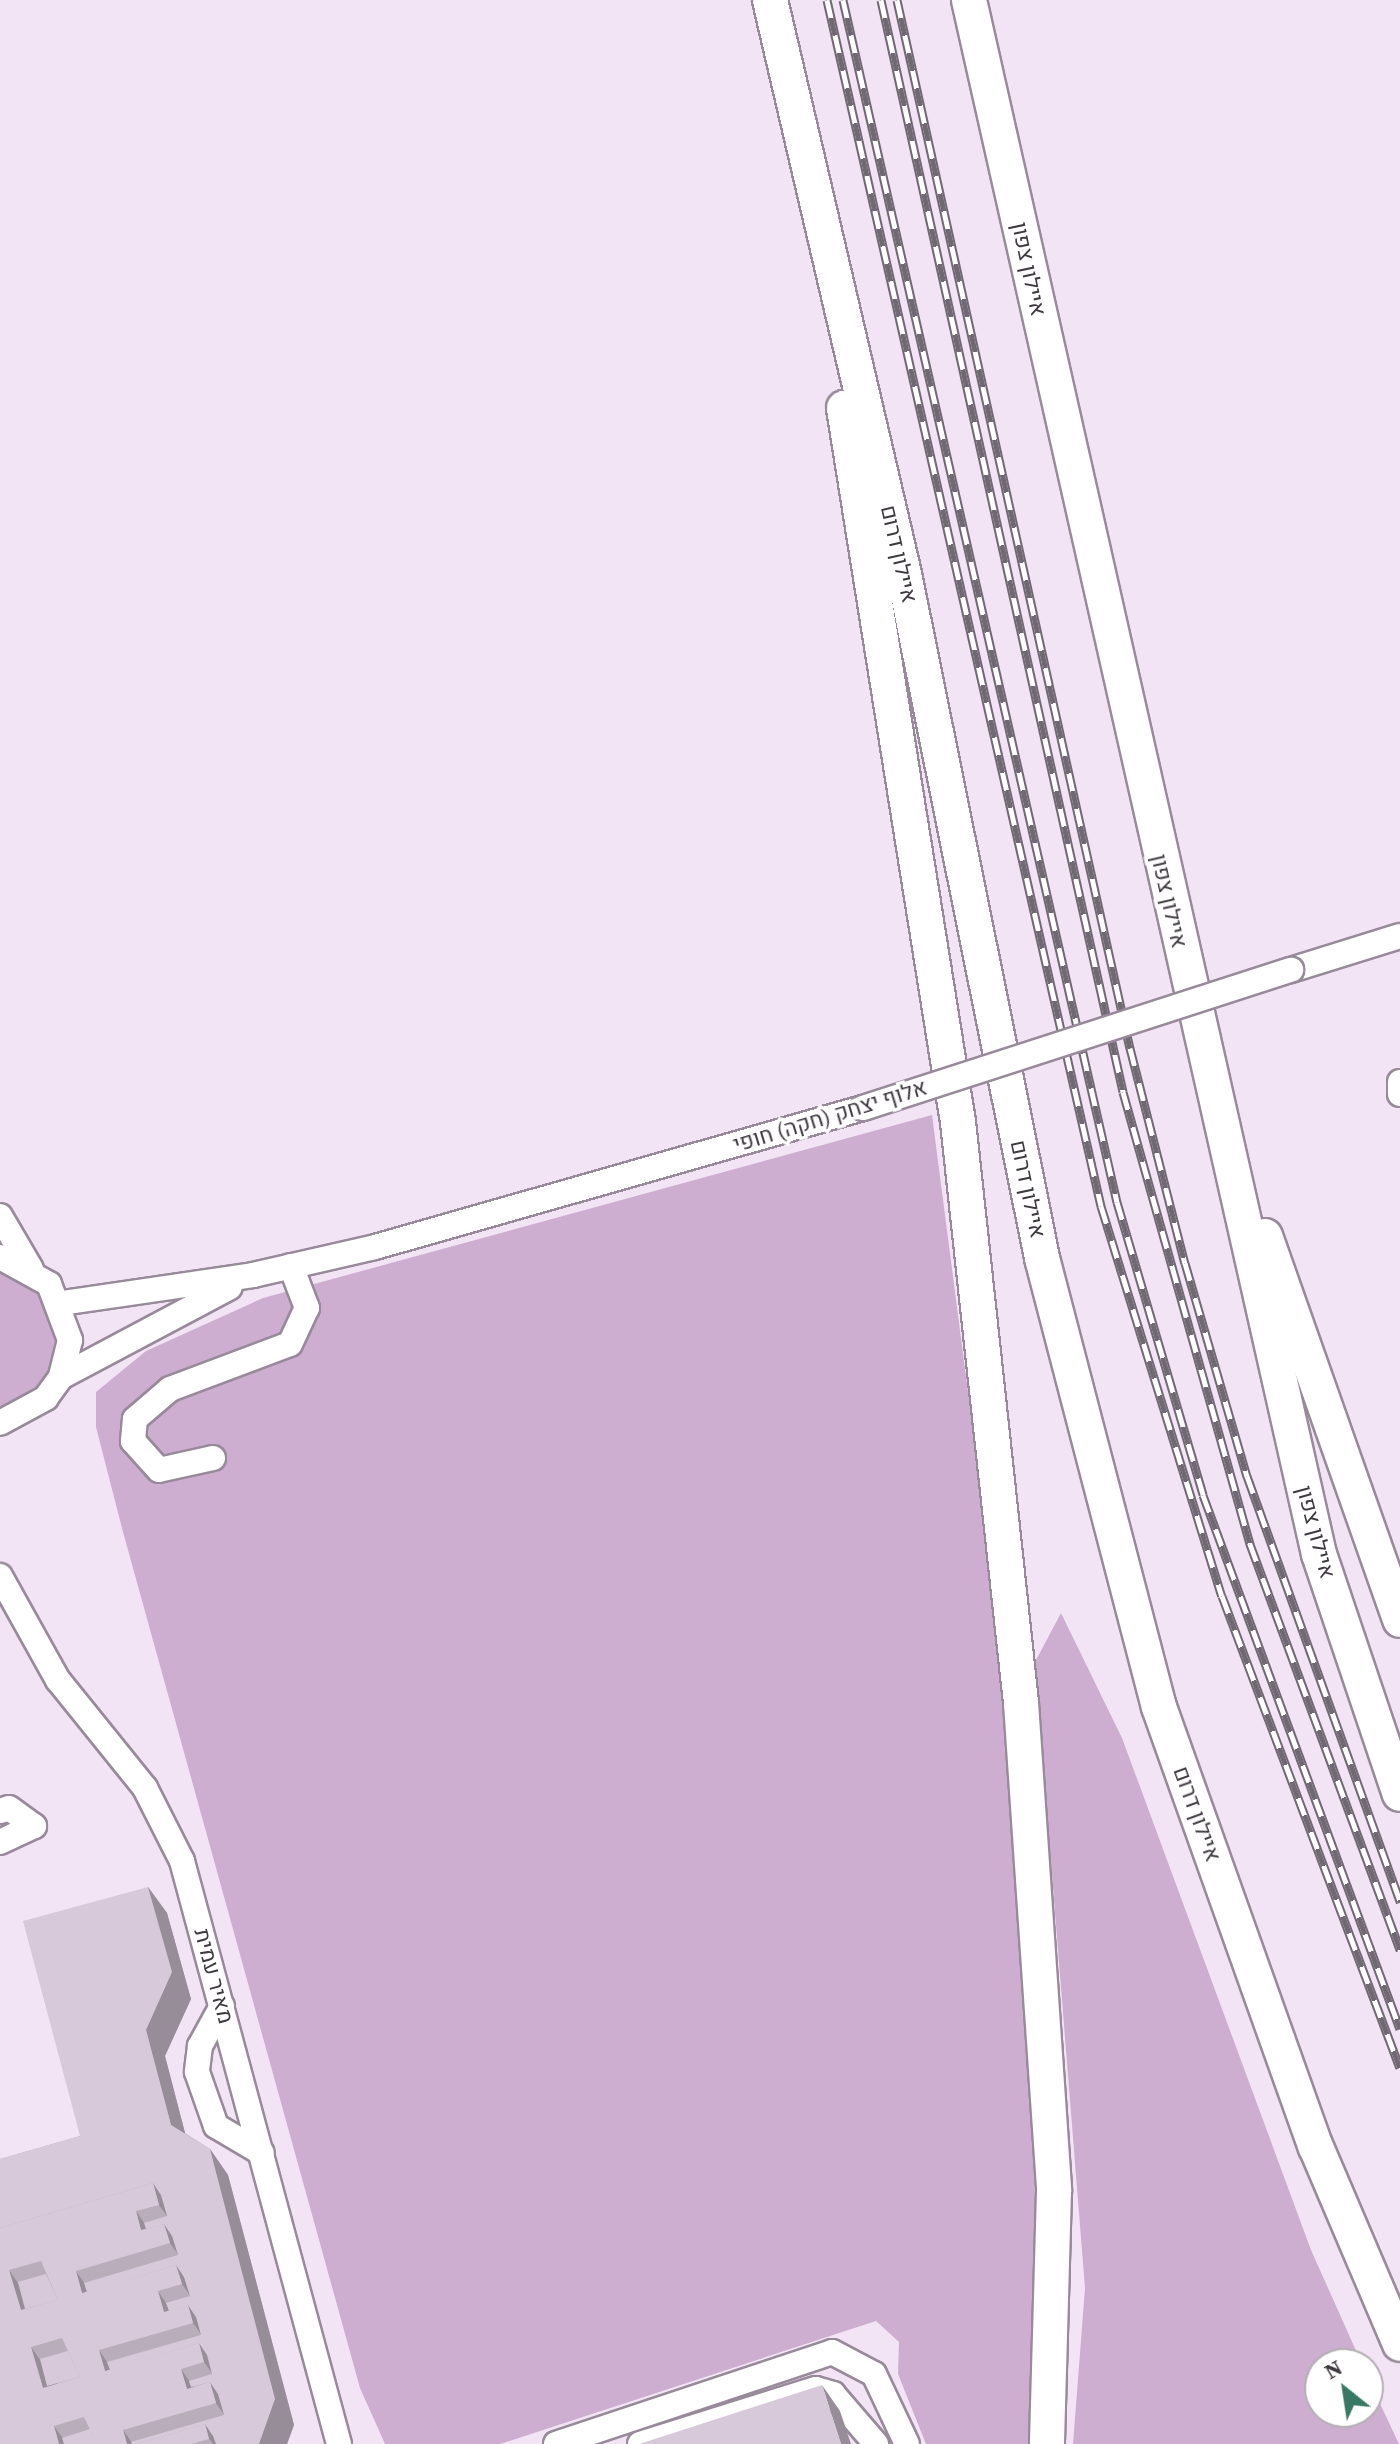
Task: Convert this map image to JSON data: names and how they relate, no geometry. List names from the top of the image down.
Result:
{
  "streets": {
    "highway": ["איילון צפון", "איילון דרום"],
    "street": ["אלוף יצחק (חקה) חופי", "מאיר עמית"]
  },
  "north": "top left"
}
